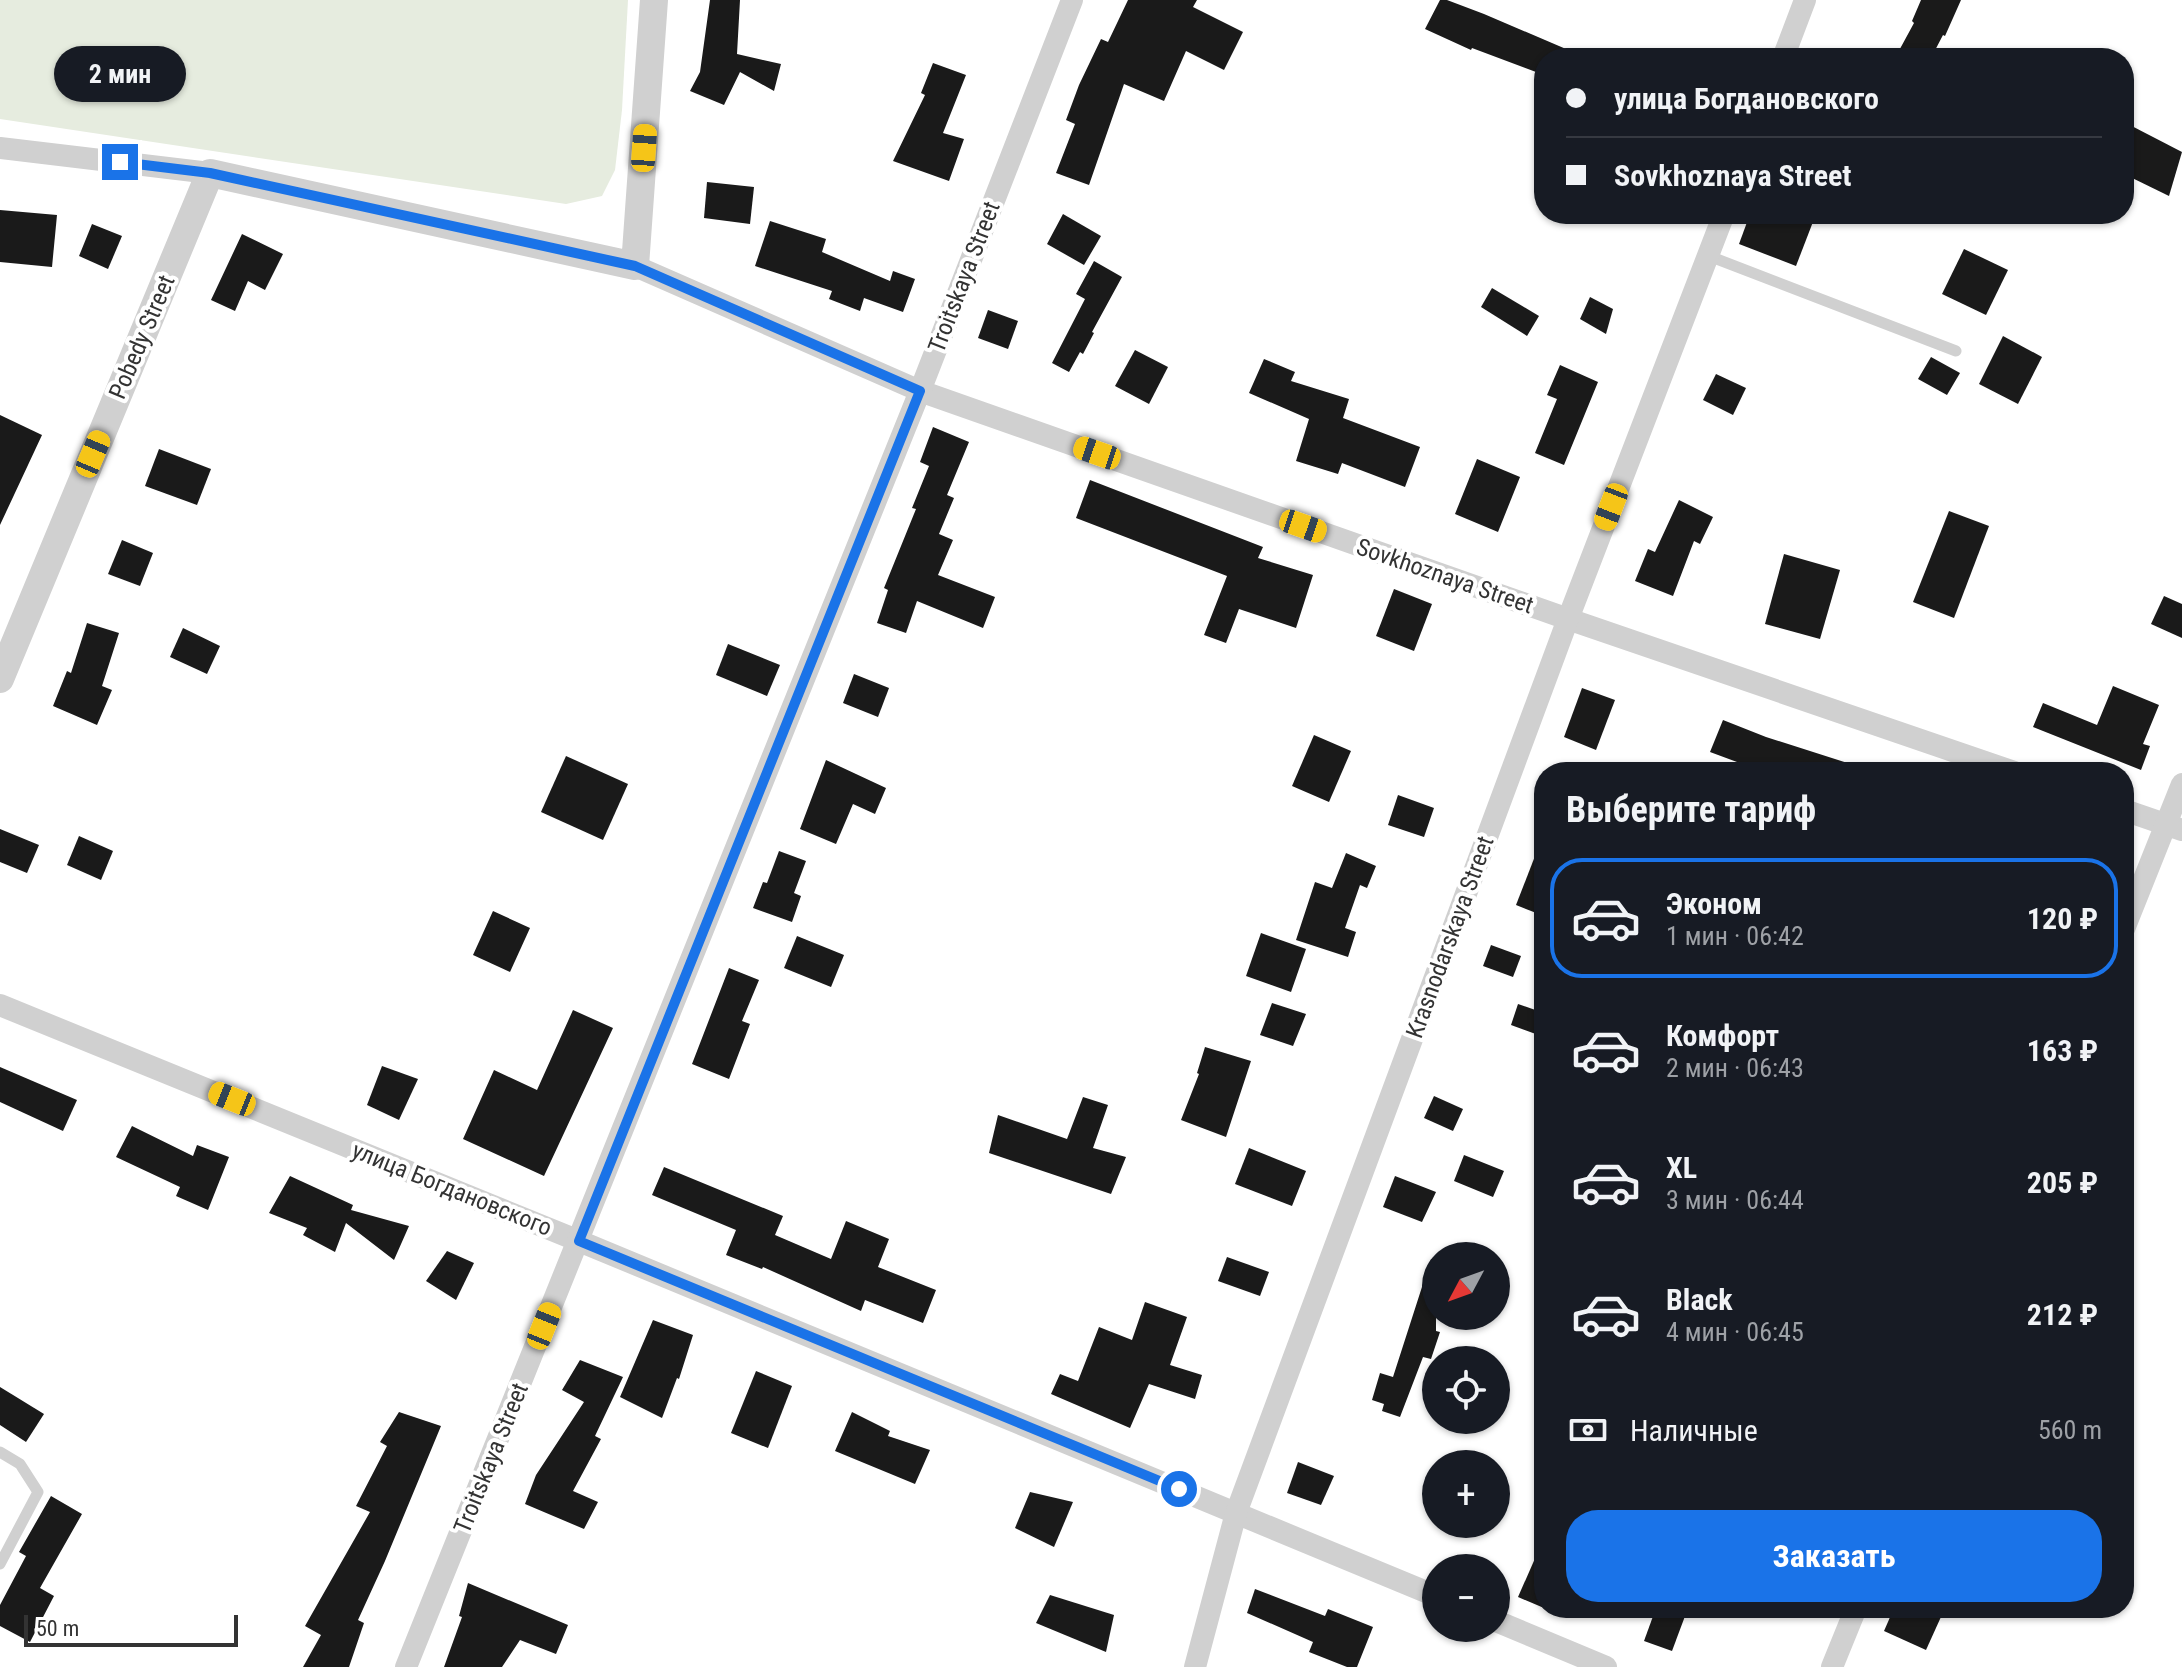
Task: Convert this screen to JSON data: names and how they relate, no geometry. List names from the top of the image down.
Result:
{
  "streets": {
    "street": [
      "Troitskaya Street",
      "Pobedy Street",
      "Sovkhoznaya Street",
      "Krasnodarskaya Street",
      "улица Богдановского"
    ]
  },
  "crossings": [
    ["Troitskaya Street", "Sovkhoznaya Street"],
    ["Troitskaya Street", "улица Богдановского"],
    ["Pobedy Street", "Sovkhoznaya Street"],
    ["Sovkhoznaya Street", "Krasnodarskaya Street"],
    ["Krasnodarskaya Street", "улица Богдановского"]
  ],
  "scale_bar": "50 m",
  "north": "bottom left",
  "page": {
    "bubble": "2 мин",
    "banner": ["улица Богдановского", "Sovkhoznaya Street"],
    "heading": "Выберите тариф",
    "list": [
      {
        "name": "Эконом",
        "note": "1 мин · 06:42",
        "value": "120 ₽"
      },
      {
        "name": "Комфорт",
        "note": "2 мин · 06:43",
        "value": "163 ₽"
      },
      {
        "name": "XL",
        "note": "3 мин · 06:44",
        "value": "205 ₽"
      },
      {
        "name": "Black",
        "note": "4 мин · 06:45",
        "value": "212 ₽"
      }
    ],
    "map_buttons": ["+", "−"],
    "pay": ["Наличные", "560 m"],
    "buttons": "Заказать",
    "scale": "50 m"
  }
}
